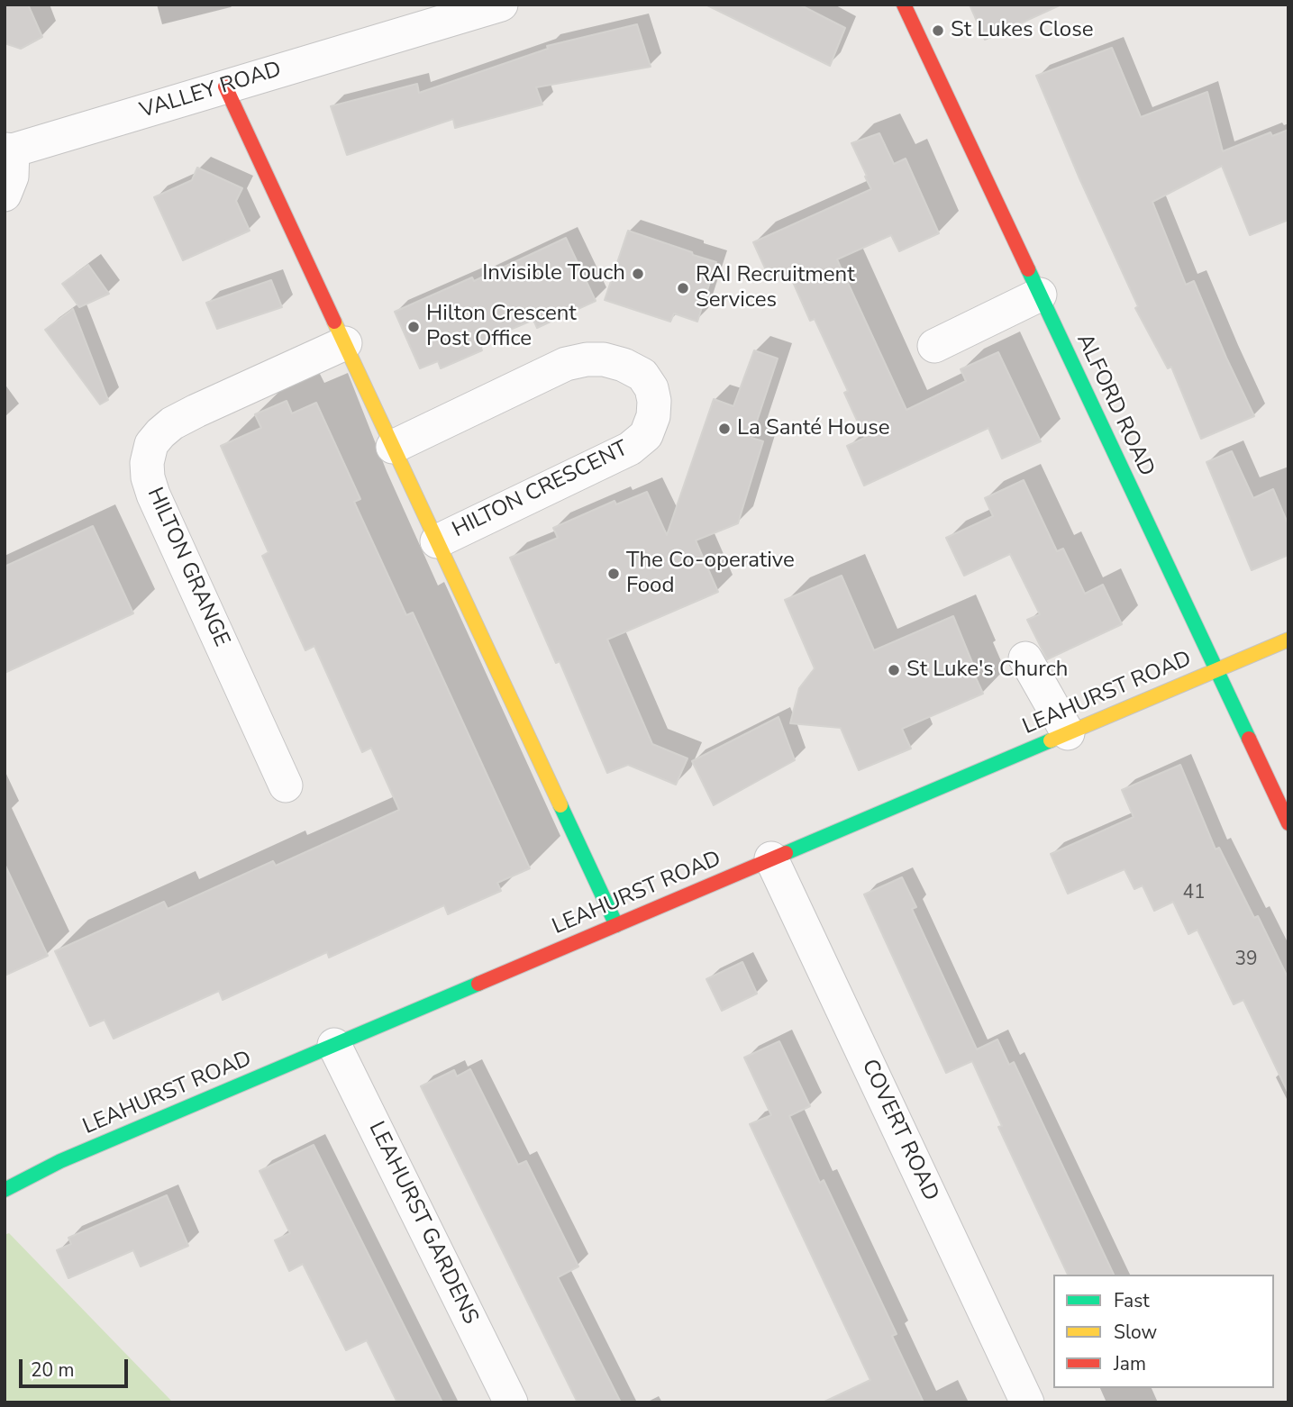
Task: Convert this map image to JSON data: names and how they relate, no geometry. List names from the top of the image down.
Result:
{
  "streets": {
    "street": [
      "VALLEY ROAD",
      "ALFORD ROAD",
      "HILTON CRESCENT",
      "HILTON GRANGE",
      "LEAHURST ROAD",
      "COVERT ROAD",
      "LEAHURST GARDENS"
    ]
  },
  "crossings": [
    ["VALLEY ROAD", "HILTON CRESCENT"],
    ["ALFORD ROAD", "LEAHURST ROAD"],
    ["HILTON CRESCENT", "HILTON GRANGE"],
    ["HILTON CRESCENT", "LEAHURST ROAD"],
    ["LEAHURST ROAD", "COVERT ROAD"],
    ["LEAHURST ROAD", "LEAHURST GARDENS"]
  ],
  "places": [
    "St Lukes Close",
    "Invisible Touch",
    "RAI Recruitment Services",
    "Hilton Crescent Post Office",
    "La Santé House",
    "The Co-operative Food",
    "St Luke's Church"
  ],
  "house_numbers": ["41", "39"],
  "legend": ["Fast", "Slow", "Jam"],
  "scale_bar": "20 m"
}
